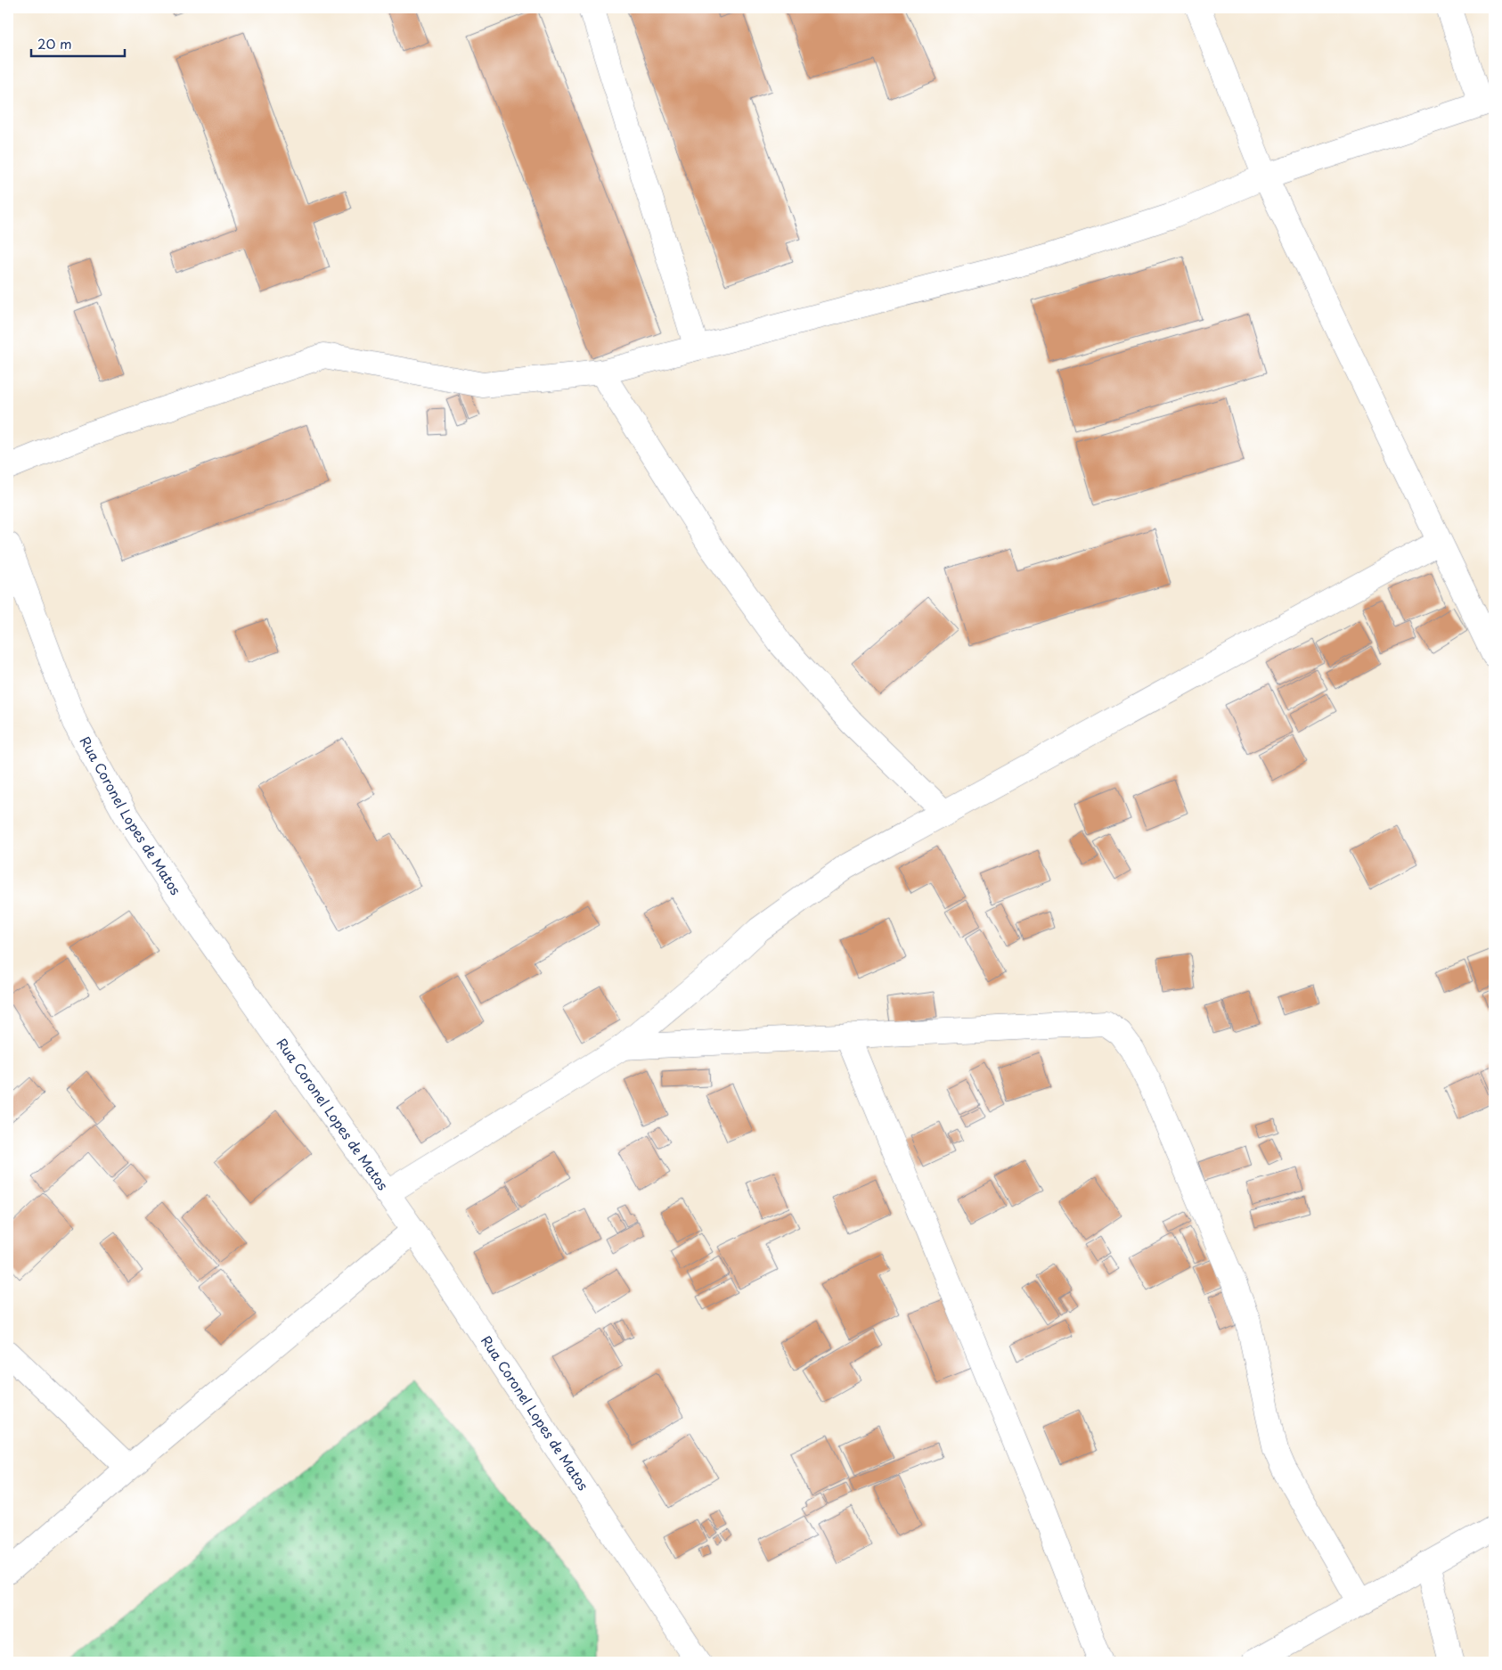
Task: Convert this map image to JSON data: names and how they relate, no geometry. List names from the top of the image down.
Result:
{
  "streets": {
    "street": ["Rua Coronel Lopes de Matos"]
  },
  "scale_bar": "20 m"
}
